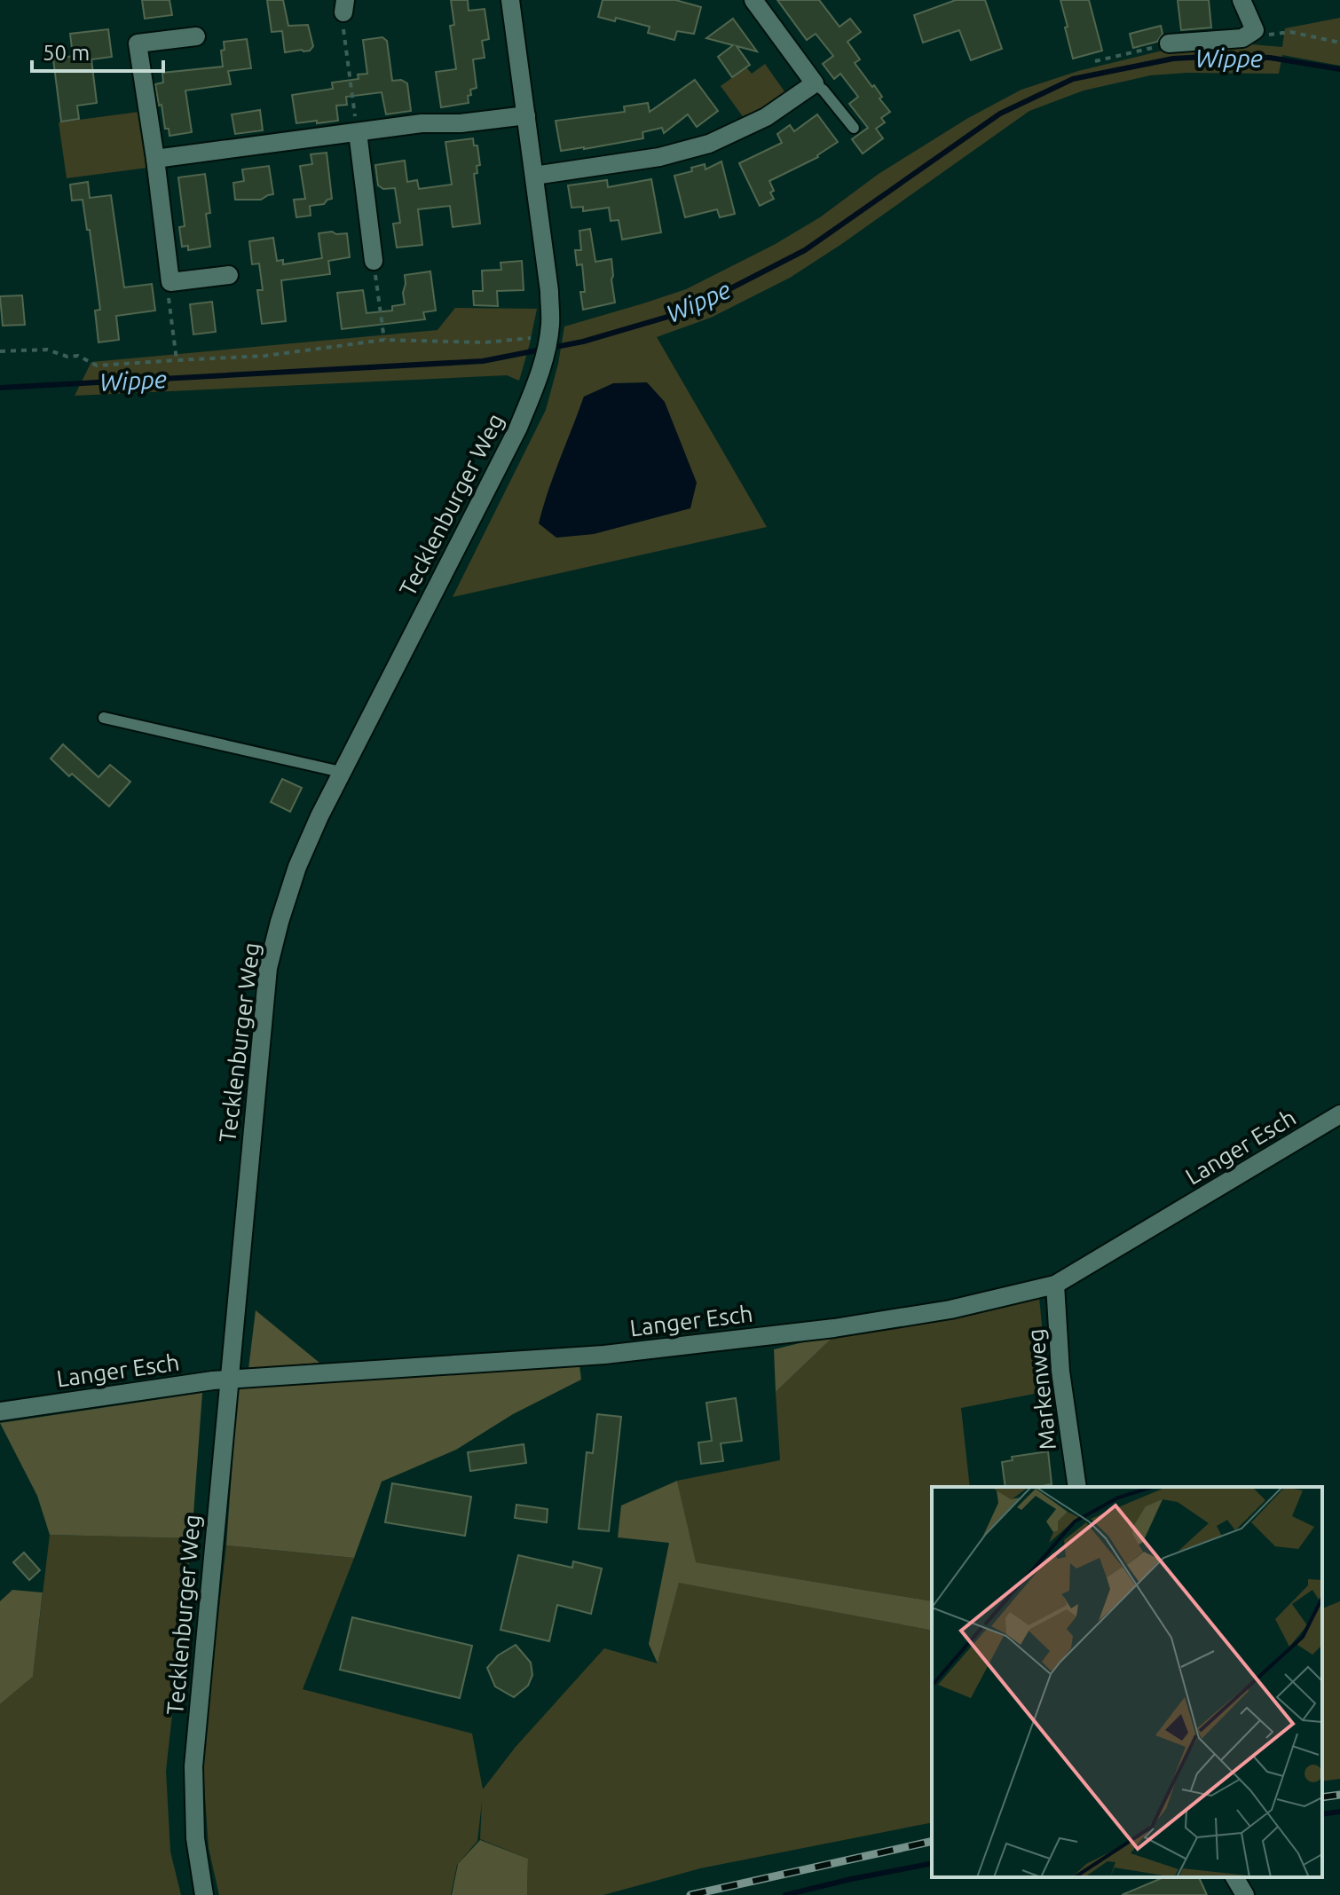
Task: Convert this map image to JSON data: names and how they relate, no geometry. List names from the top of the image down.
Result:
{
  "streets": {
    "street": ["Tecklenburger Weg", "Langer Esch", "Markenweg"]
  },
  "crossings": [
    ["Tecklenburger Weg", "Langer Esch"],
    ["Langer Esch", "Markenweg"]
  ],
  "water": ["Wippe"],
  "scale_bar": "50 m"
}
